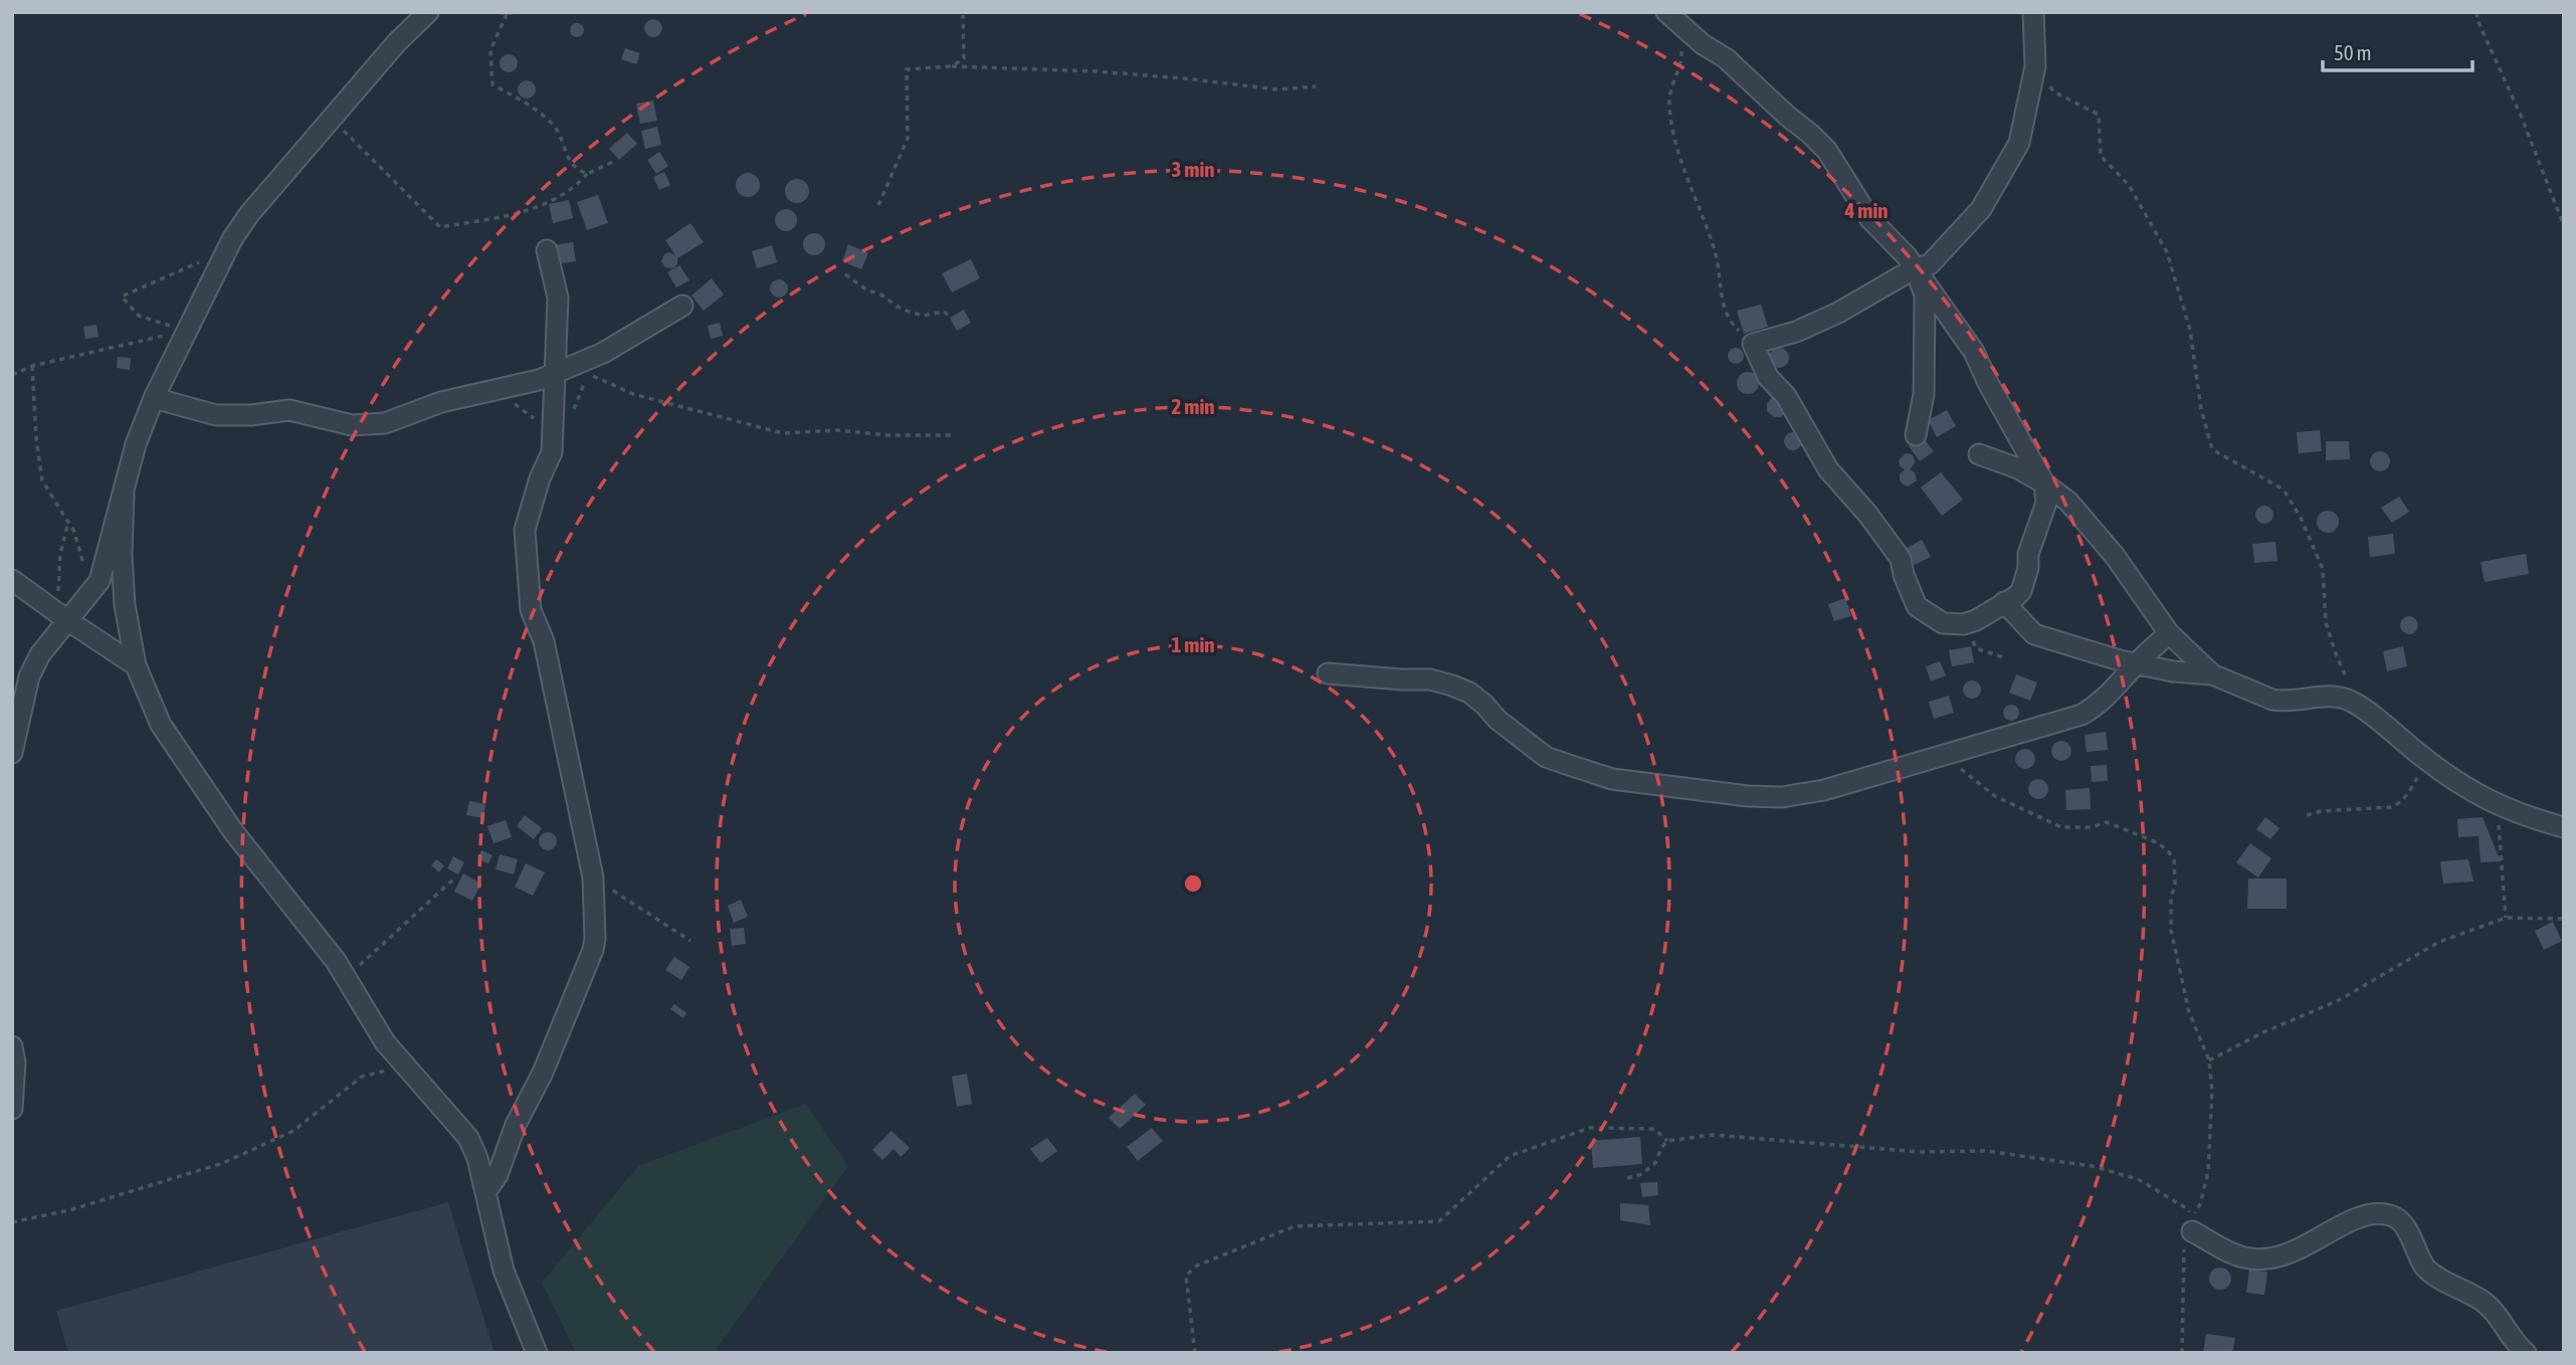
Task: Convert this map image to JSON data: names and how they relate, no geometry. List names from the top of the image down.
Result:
{
  "scale_bar": "50 m",
  "rings": [
    "3 min",
    "4 min",
    "2 min",
    "1 min"
  ]
}
